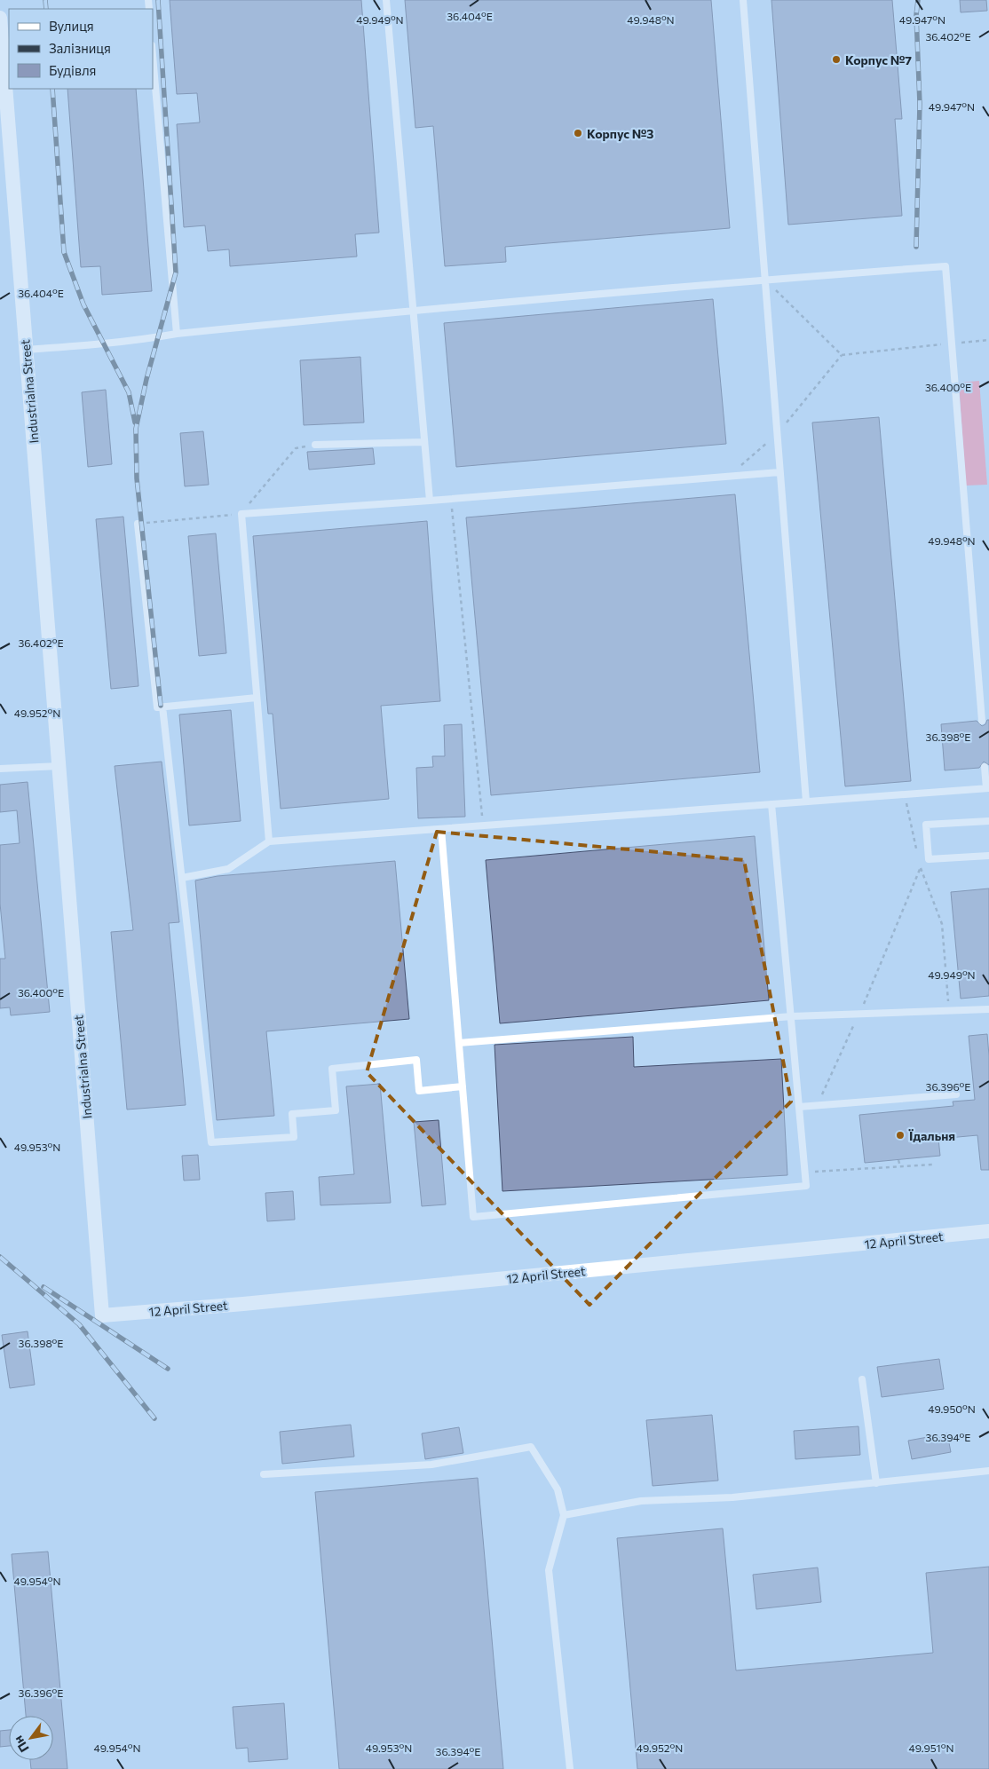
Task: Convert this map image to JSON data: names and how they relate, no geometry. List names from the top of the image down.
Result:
{
  "streets": {
    "street": ["Industrialna Street", "12 April Street"]
  },
  "crossings": [
    ["Industrialna Street", "12 April Street"]
  ],
  "places": ["Корпус №7", "Корпус №3", "Їдальня"],
  "legend": ["Вулиця", "Залізниця", "Будівля"],
  "north": "bottom left",
  "coordinates": [
    "36.404°E",
    "49.948°N",
    "49.949°N",
    "49.947°N",
    "36.402°E",
    "36.400°E",
    "49.952°N",
    "36.398°E",
    "36.396°E",
    "49.953°N",
    "49.950°N",
    "36.394°E",
    "49.954°N",
    "49.951°N"
  ]
}
